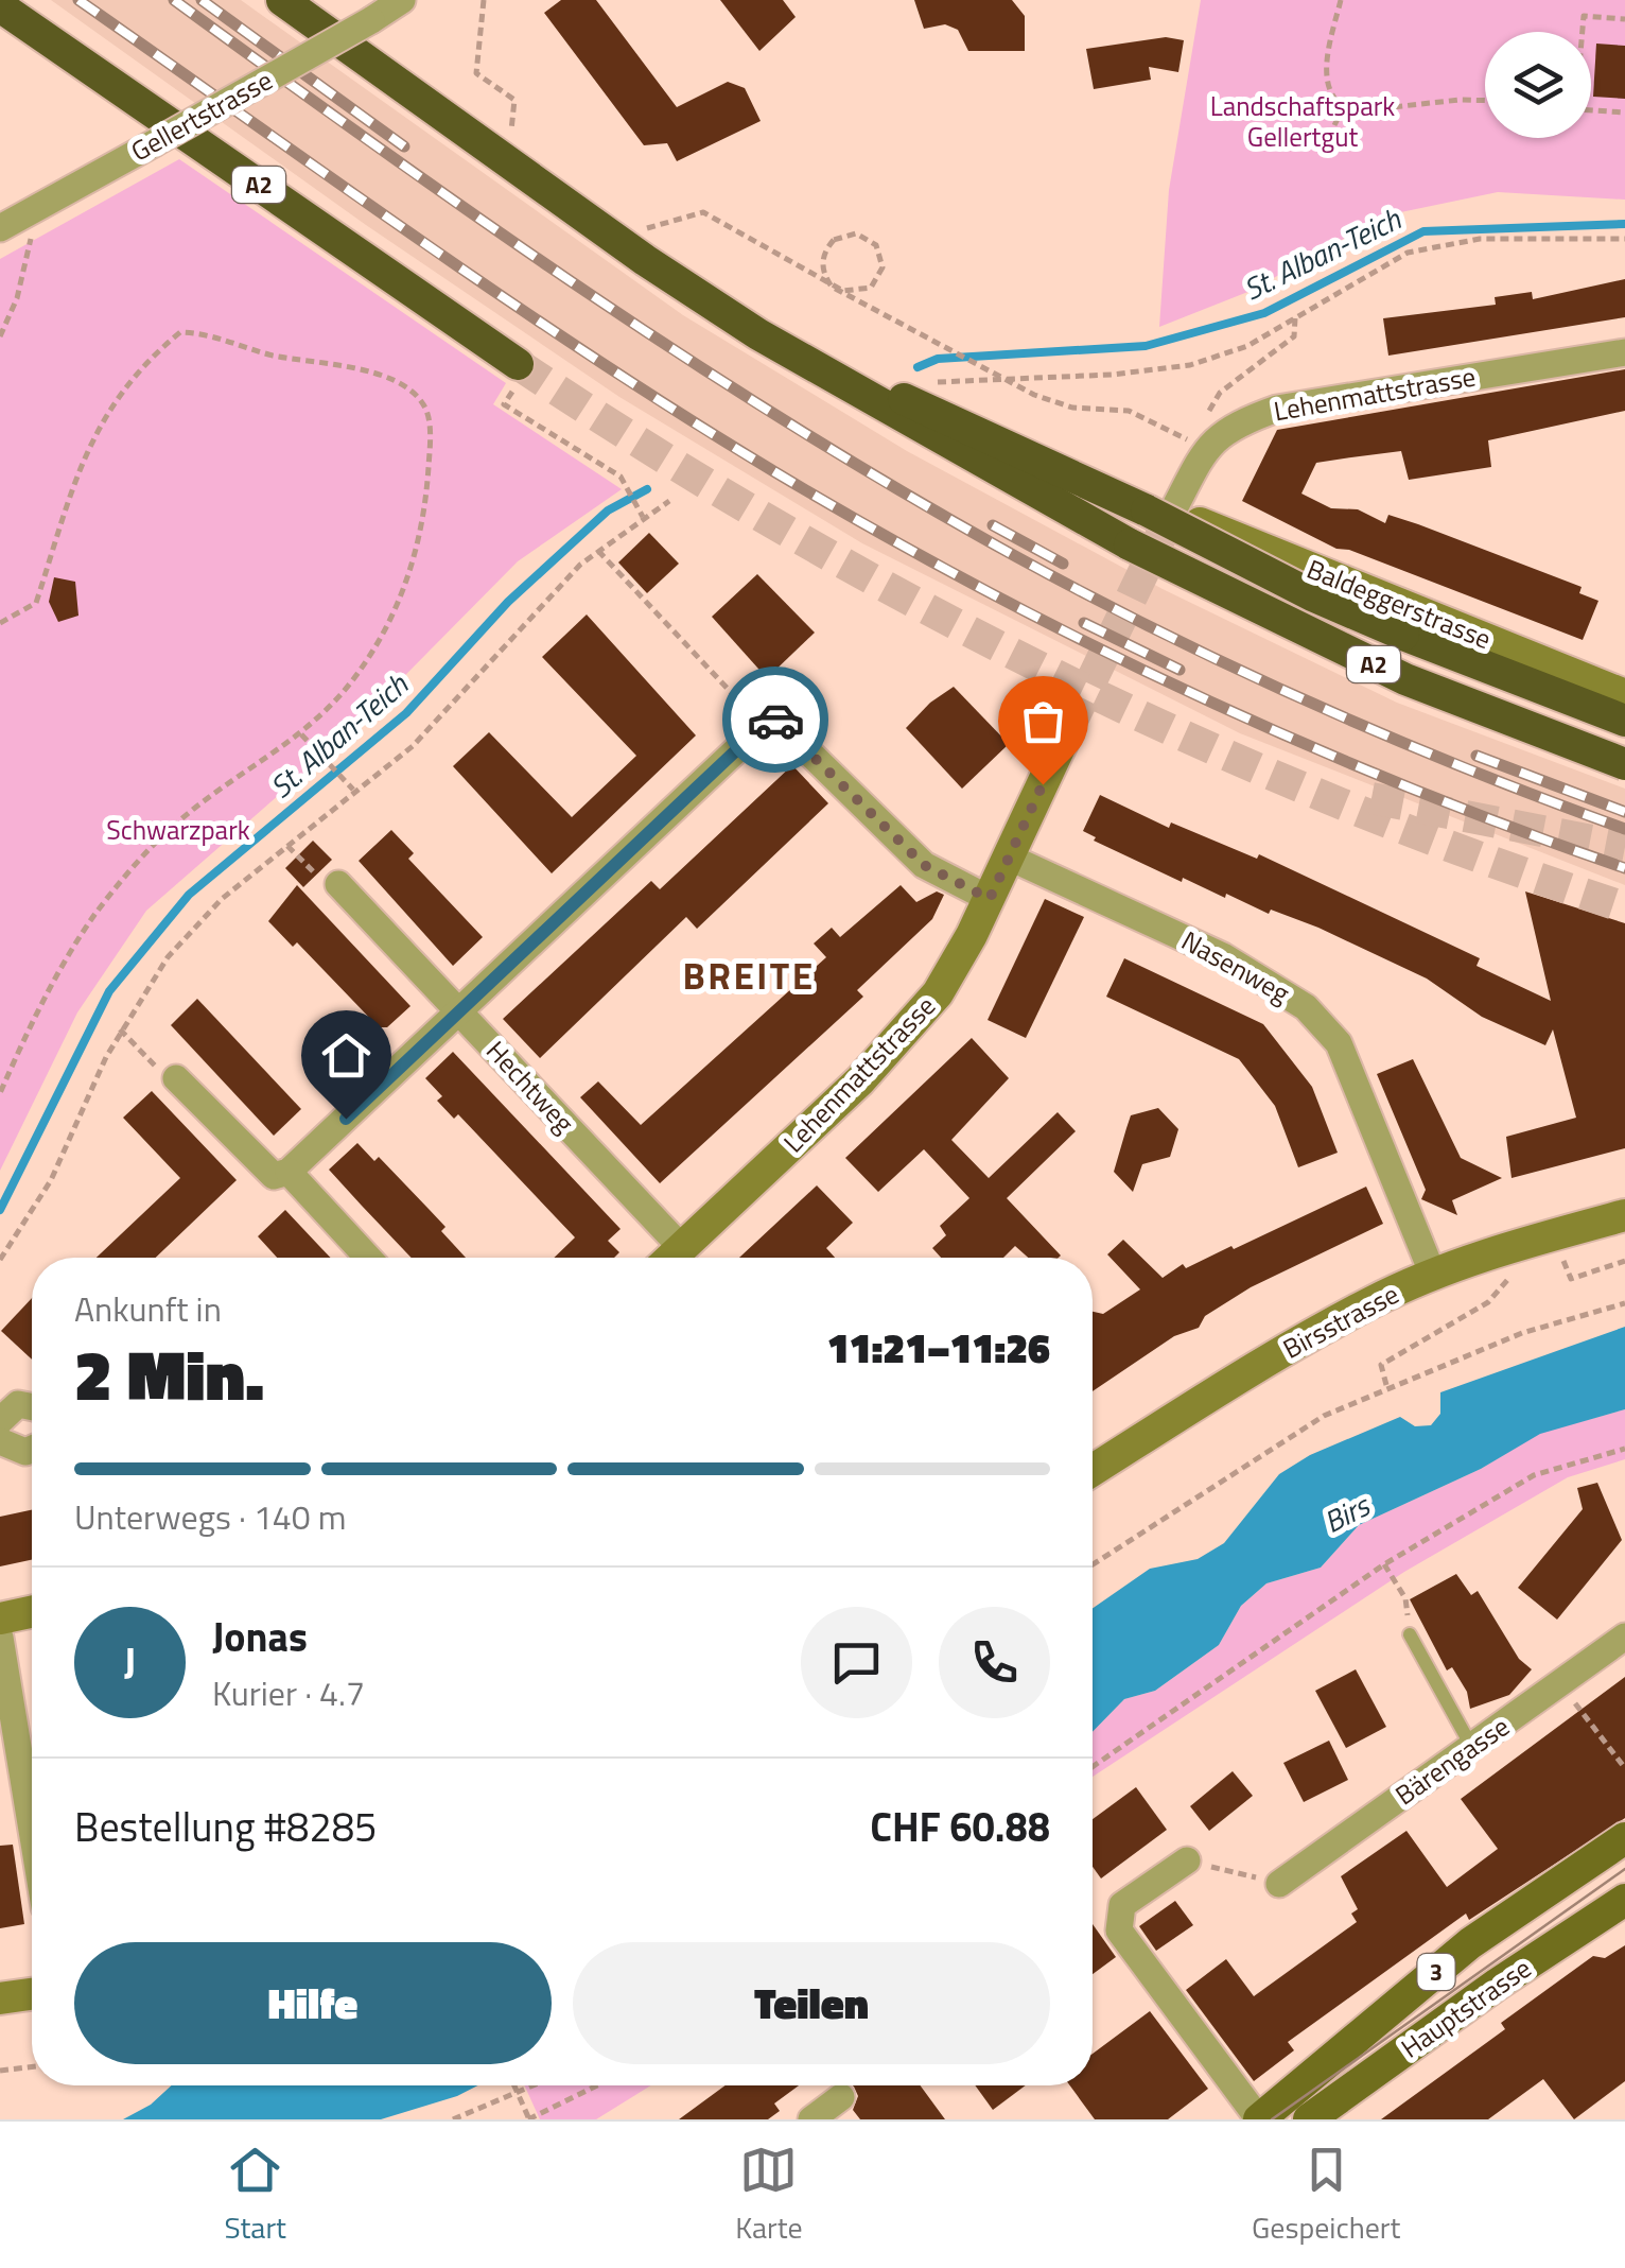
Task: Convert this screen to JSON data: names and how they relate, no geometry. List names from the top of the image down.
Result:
{
  "streets": {
    "highway": ["A2"],
    "main road": ["3", "Hauptstrasse"],
    "street": [
      "Gellertstrasse",
      "Lehenmattstrasse",
      "Baldeggerstrasse",
      "Nasenweg",
      "Hechtweg",
      "Birsstrasse",
      "Bärengasse"
    ]
  },
  "crossings": [
    ["Lehenmattstrasse", "Baldeggerstrasse"],
    ["Lehenmattstrasse", "Nasenweg"],
    ["Lehenmattstrasse", "Hechtweg"],
    ["Nasenweg", "Birsstrasse"]
  ],
  "districts": ["BREITE"],
  "water": ["St. Alban-Teich", "Birs"],
  "parks": ["Landschaftspark Gellertgut", "Schwarzpark"],
  "page": {
    "heading": ["2 Min.", "Ankunft in", "11:21–11:26"],
    "panel": [
      "Jonas",
      "Kurier · 4.7",
      "Bestellung #8285",
      "CHF 60.88"
    ],
    "bar": "Unterwegs · 140 m",
    "round": "J",
    "buttons": ["Hilfe", "Teilen"],
    "tabs": ["Start", "Karte", "Gespeichert"]
  }
}
